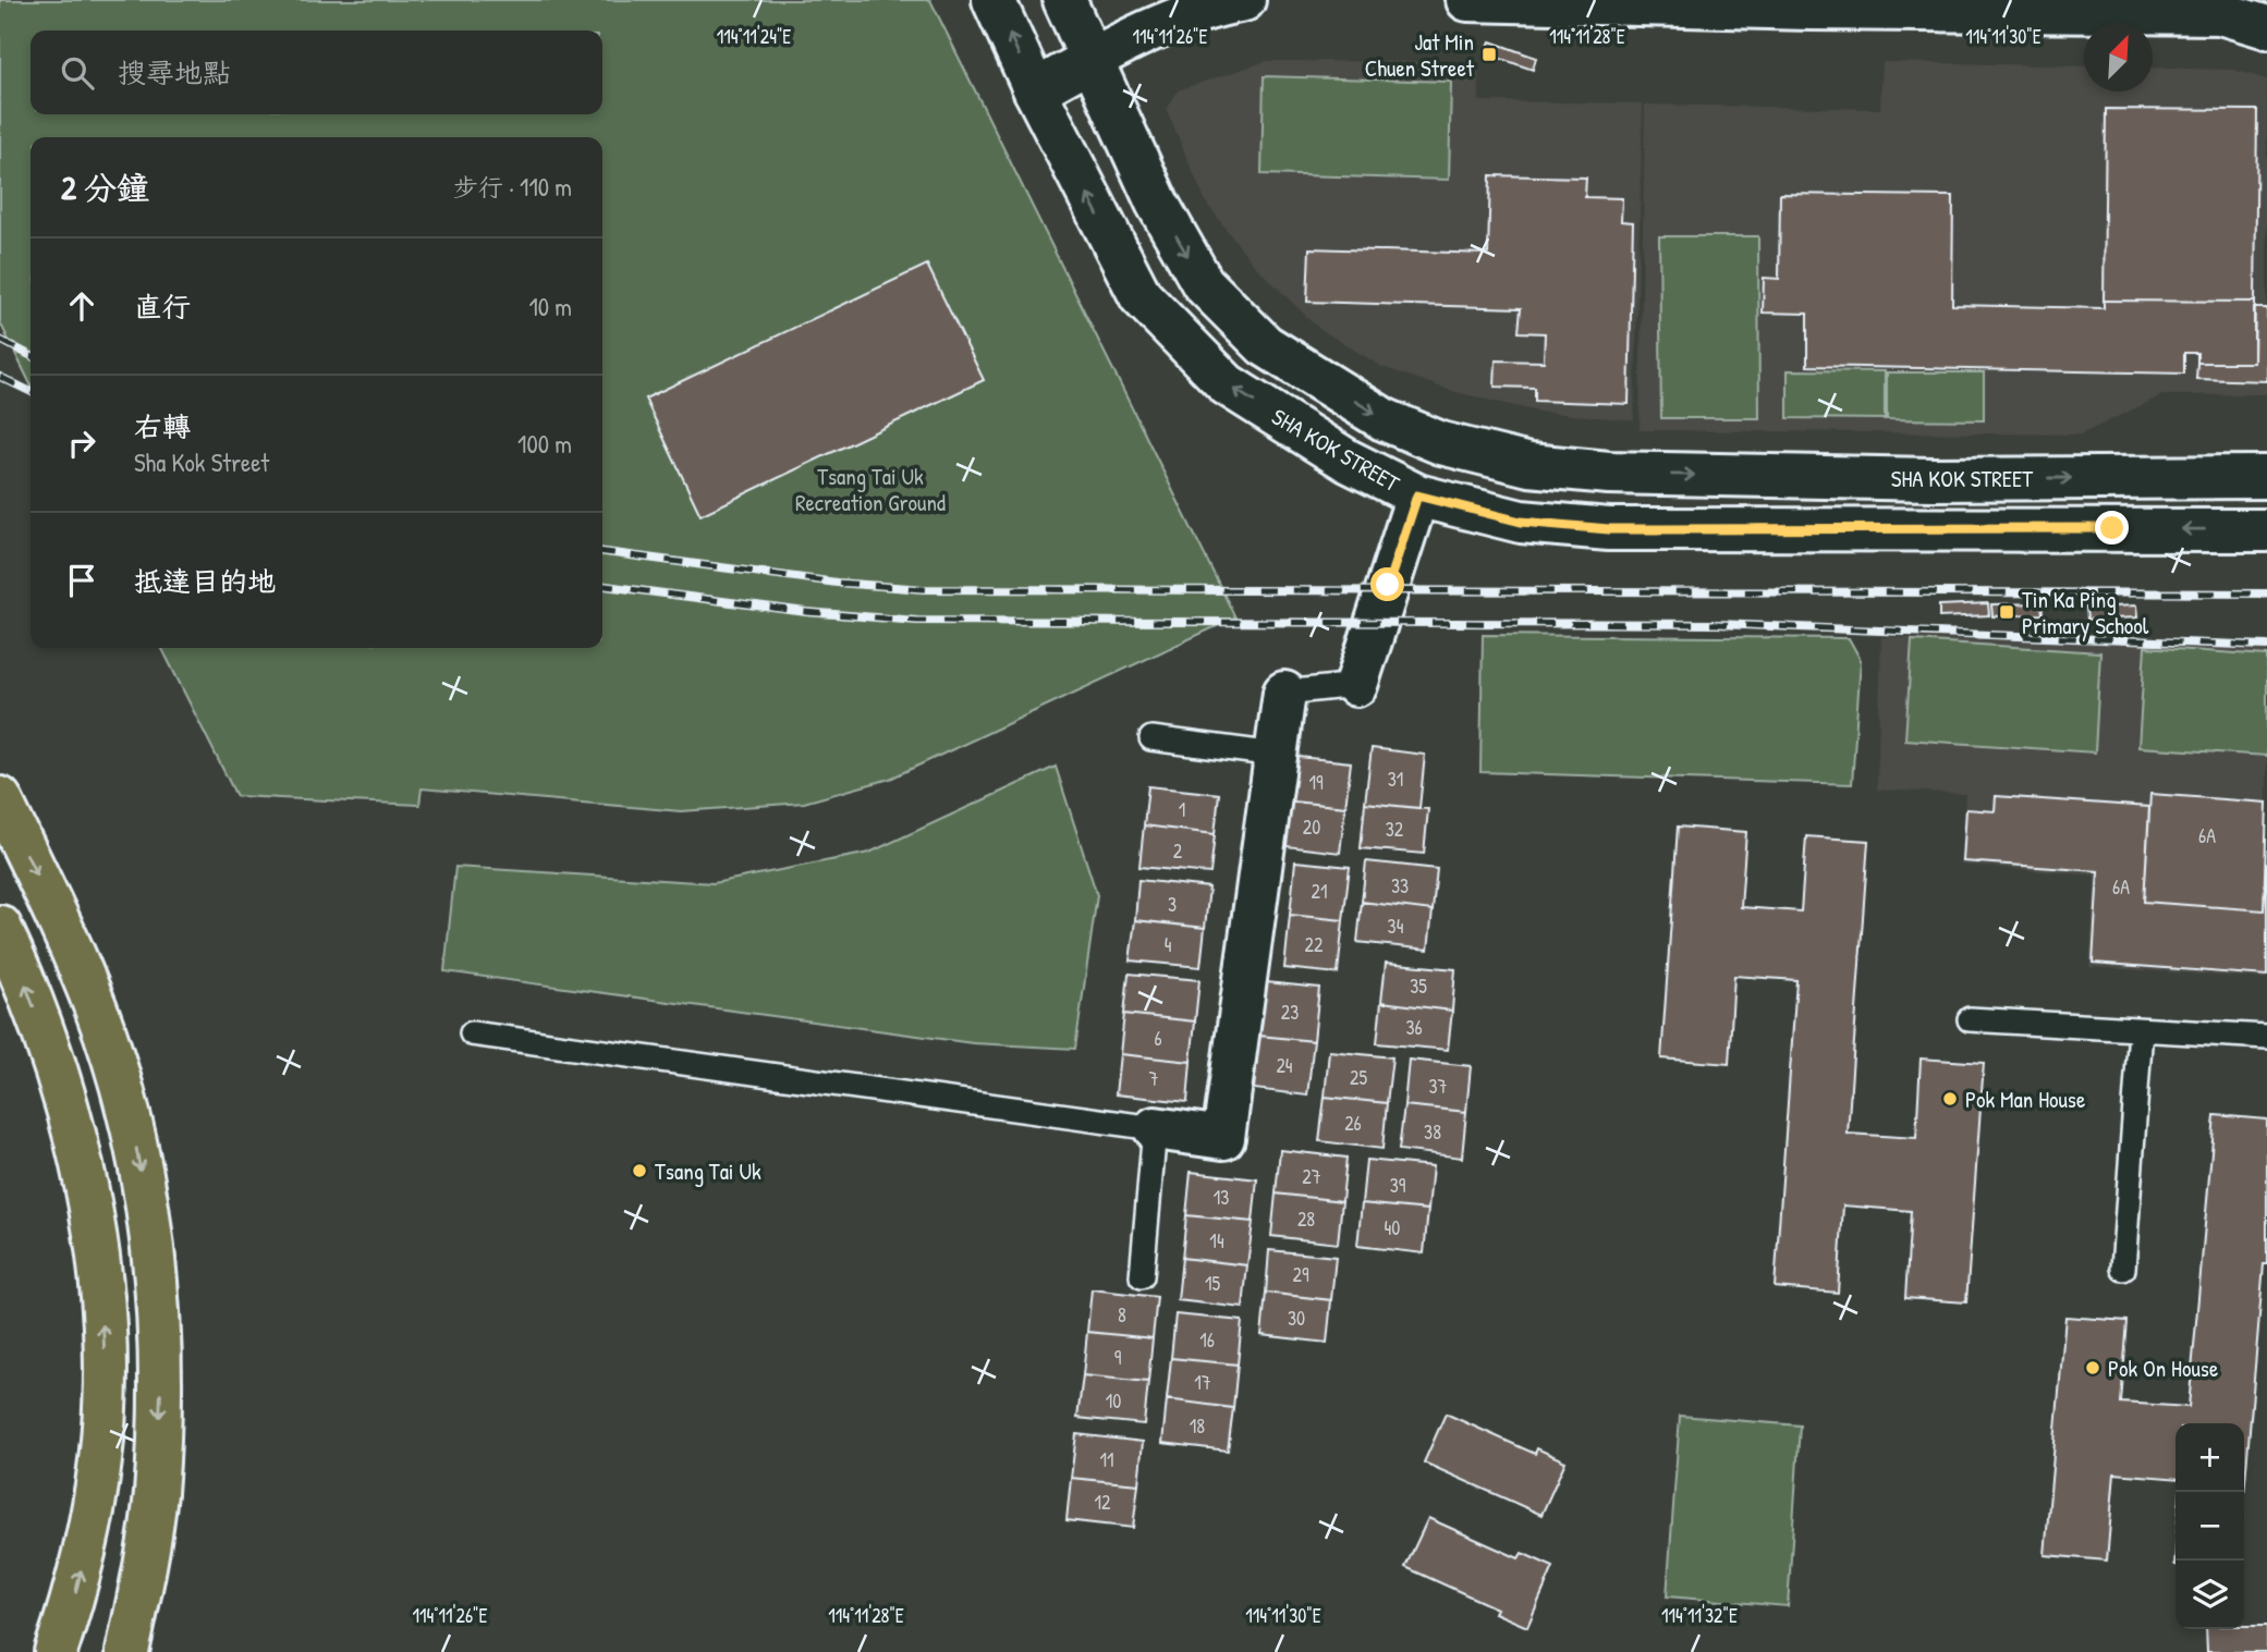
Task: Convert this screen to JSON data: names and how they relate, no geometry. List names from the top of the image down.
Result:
{
  "streets": {
    "main road": ["SHA KOK STREET"]
  },
  "parks": ["Tsang Tai Uk Recreation Ground"],
  "places": {
    "transit": ["Jat Min Chuen Street", "Tin Ka Ping Primary School"],
    "other": ["Pok Man House", "Tsang Tai Uk", "Pok On House"]
  },
  "house_numbers": [
    "31",
    "19",
    "1",
    "20",
    "32",
    "6A",
    "2",
    "33",
    "6A",
    "21",
    "3",
    "34",
    "4",
    "22",
    "35",
    "23",
    "36",
    "6",
    "24",
    "25",
    "7",
    "37",
    "26",
    "38",
    "27",
    "39",
    "13",
    "28",
    "40",
    "14",
    "29",
    "15",
    "8",
    "30",
    "16",
    "9",
    "17",
    "10",
    "18",
    "11",
    "12"
  ],
  "north": "top right",
  "page": {
    "search": "搜尋地點",
    "heading": ["2 分鐘", "步行 · 110 m"],
    "list": [
      ["直行", "10 m"],
      ["右轉", "Sha Kok Street", "100 m"],
      "抵達目的地"
    ],
    "map_buttons": ["+", "−"]
  },
  "coordinates": [
    "114°11'30\"E",
    "114°11'24\"E",
    "114°11'26\"E",
    "114°11'28\"E",
    "114°11'32\"E"
  ]
}
